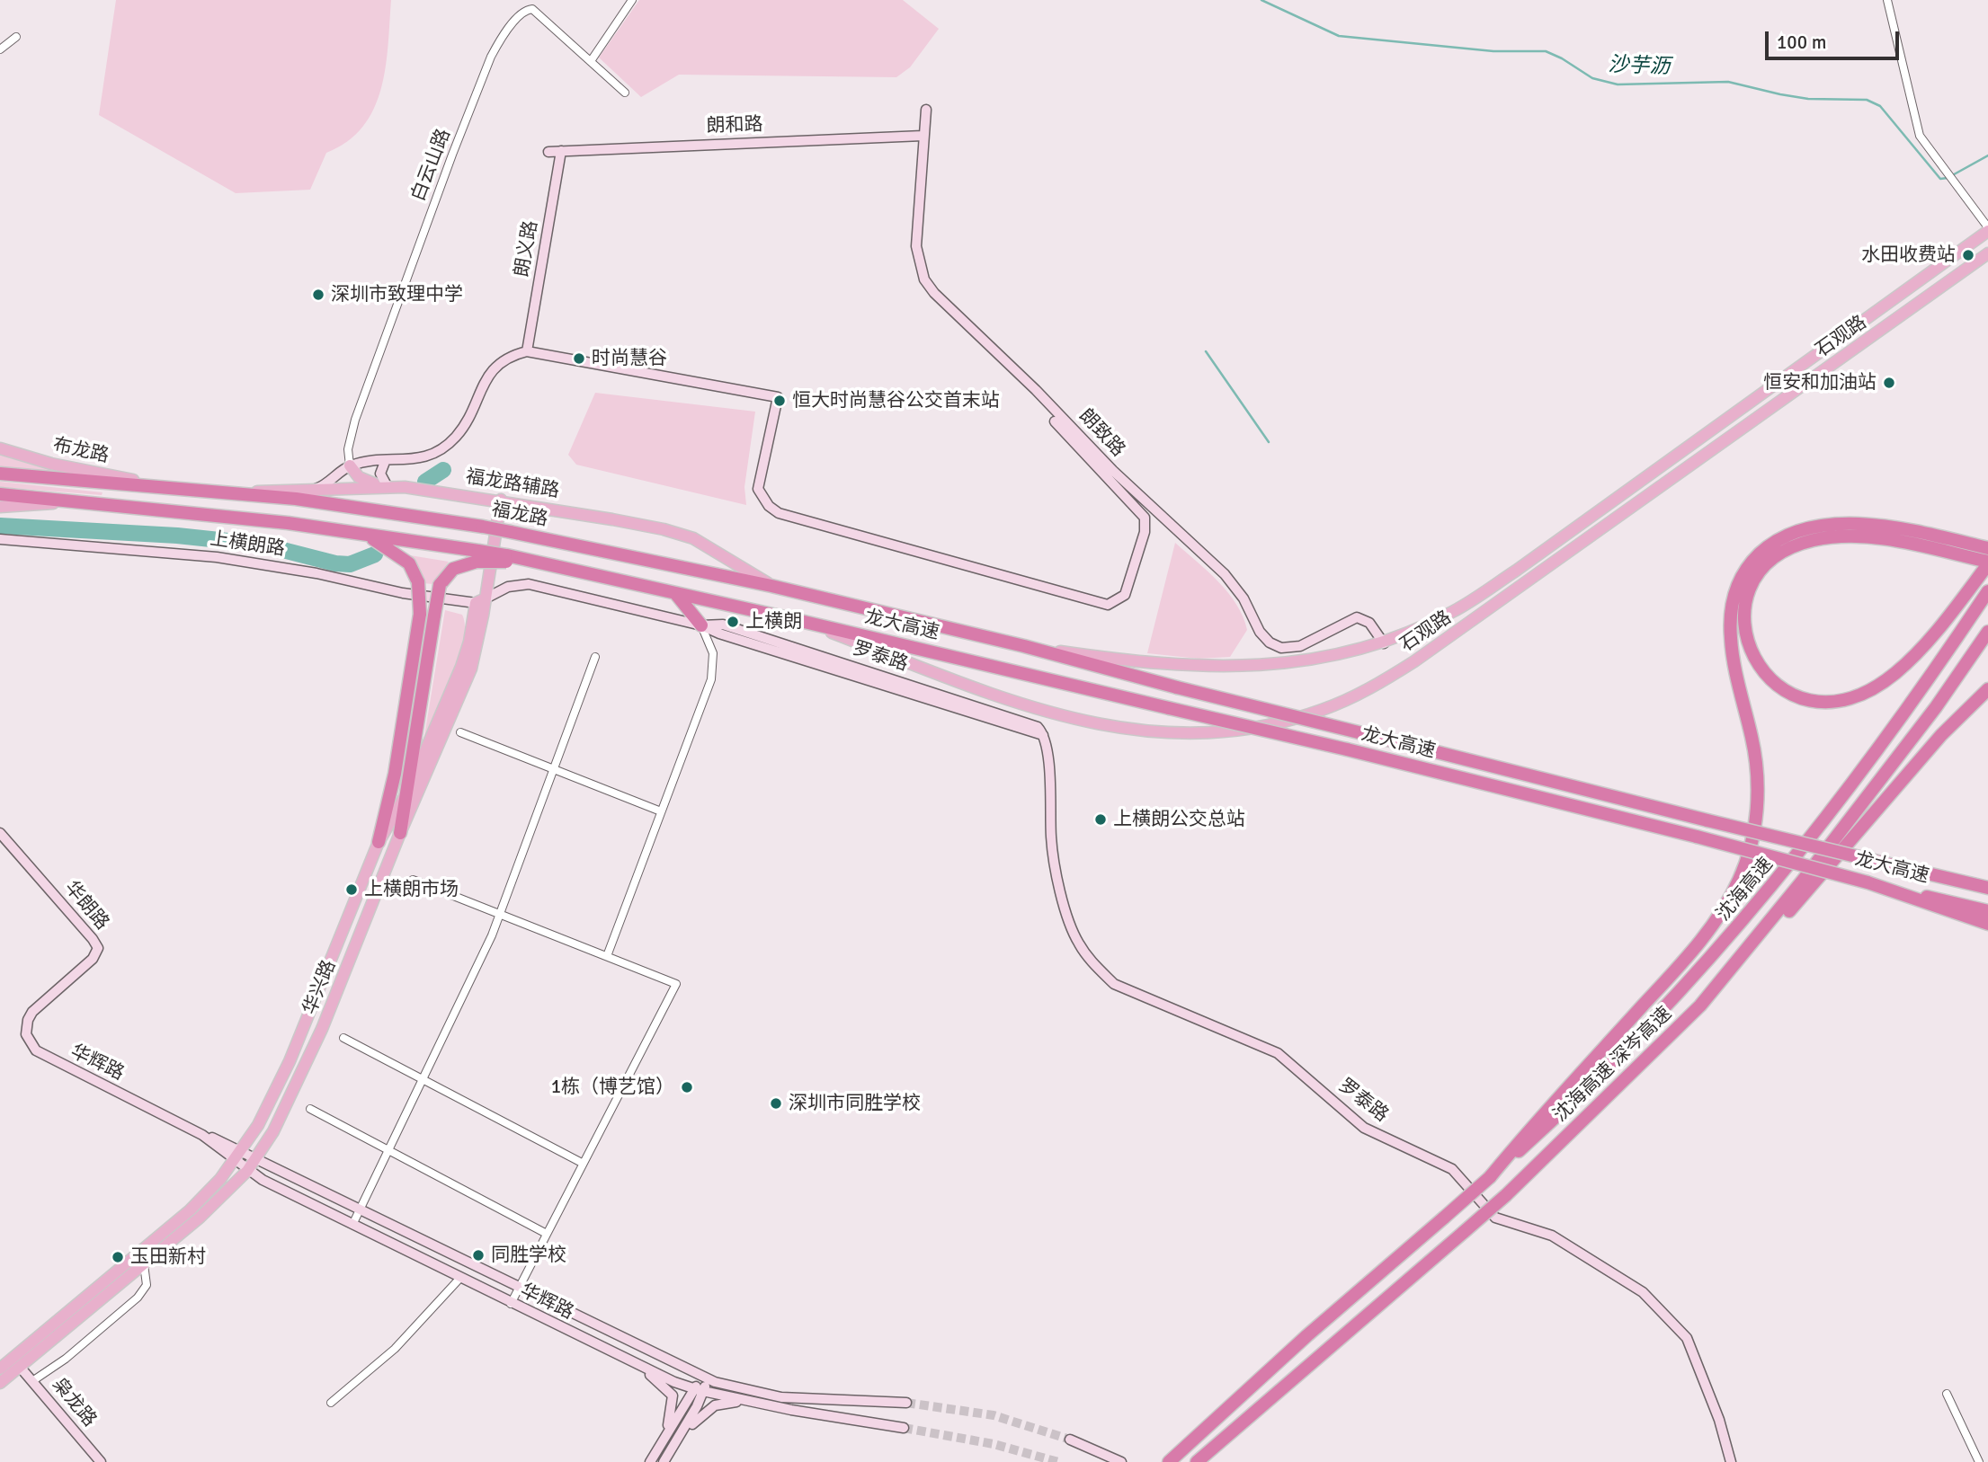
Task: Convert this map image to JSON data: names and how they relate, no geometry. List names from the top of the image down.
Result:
{
  "streets": {
    "highway": [
      "福龙路",
      "龙大高速",
      "沈海高速",
      "沈海高速 深岑高速"
    ],
    "main road": [
      "石观路",
      "布龙路",
      "福龙路辅路",
      "华兴路"
    ],
    "street": [
      "朗和路",
      "白云山路",
      "朗义路",
      "朗致路",
      "上横朗路",
      "罗泰路",
      "华朗路",
      "华辉路",
      "枭龙路"
    ]
  },
  "crossings": [
    ["朗和路", "朗义路"],
    ["朗和路", "朗致路"],
    ["石观路", "朗致路"],
    ["石观路", "福龙路"],
    ["石观路", "龙大高速"],
    ["布龙路", "福龙路"],
    ["福龙路辅路", "福龙路"],
    ["福龙路辅路", "华兴路"],
    ["福龙路", "龙大高速"],
    ["上横朗路", "罗泰路"],
    ["上横朗路", "华兴路"],
    ["罗泰路", "华兴路"],
    ["华朗路", "华辉路"],
    ["华兴路", "华辉路"],
    ["华兴路", "枭龙路"]
  ],
  "water": ["沙芋沥"],
  "places": [
    "水田收费站",
    "深圳市致理中学",
    "时尚慧谷",
    "恒安和加油站",
    "恒大时尚慧谷公交首末站",
    "上横朗",
    "上横朗公交总站",
    "上横朗市场",
    "1栋（博艺馆）",
    "深圳市同胜学校",
    "同胜学校",
    "玉田新村"
  ],
  "scale_bar": "100 m"
}
